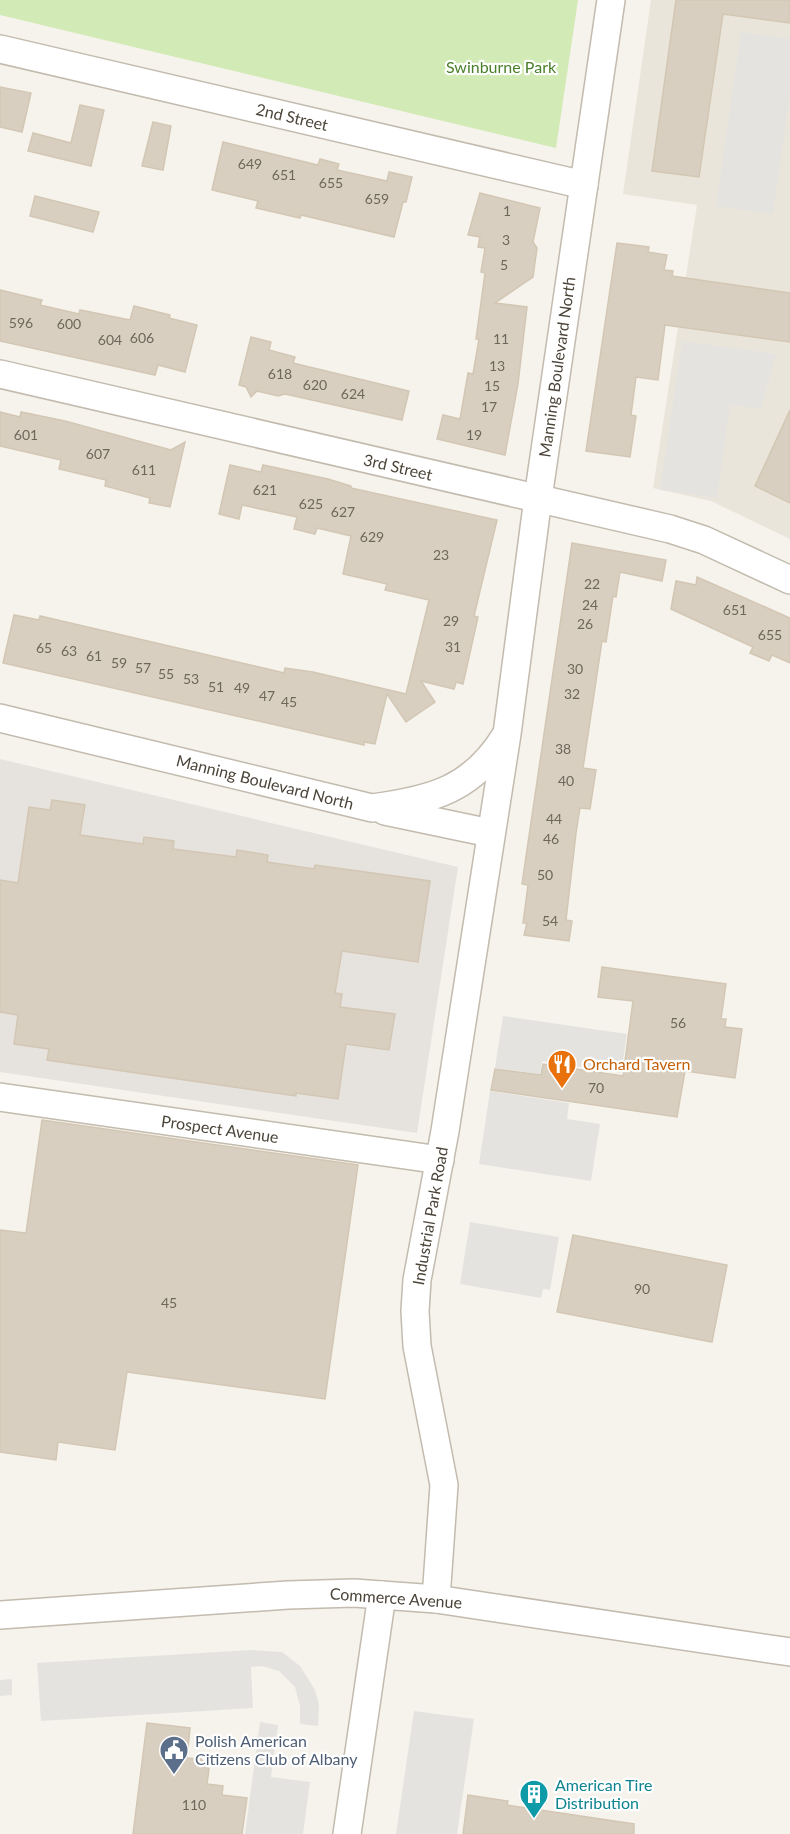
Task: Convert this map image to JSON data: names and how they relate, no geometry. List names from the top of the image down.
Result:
{
  "streets": {
    "street": [
      "2nd Street",
      "Manning Boulevard North",
      "3rd Street",
      "Prospect Avenue",
      "Industrial Park Road",
      "Commerce Avenue"
    ]
  },
  "crossings": [
    ["2nd Street", "Manning Boulevard North"],
    ["Manning Boulevard North", "3rd Street"],
    ["Manning Boulevard North", "Industrial Park Road"],
    ["Prospect Avenue", "Industrial Park Road"],
    ["Industrial Park Road", "Commerce Avenue"]
  ],
  "parks": ["Swinburne Park"],
  "places": {
    "restaurant": ["Orchard Tavern"],
    "public building": ["Polish American Citizens Club of Albany"],
    "building": ["American Tire Distribution"]
  },
  "house_numbers": [
    "649",
    "651",
    "655",
    "659",
    "1",
    "3",
    "5",
    "596",
    "600",
    "606",
    "11",
    "604",
    "13",
    "618",
    "620",
    "15",
    "624",
    "17",
    "601",
    "19",
    "607",
    "611",
    "621",
    "625",
    "627",
    "629",
    "23",
    "22",
    "24",
    "651",
    "29",
    "26",
    "655",
    "31",
    "65",
    "63",
    "61",
    "59",
    "57",
    "30",
    "55",
    "53",
    "51",
    "49",
    "32",
    "47",
    "45",
    "38",
    "40",
    "44",
    "46",
    "50",
    "54",
    "56",
    "70",
    "90",
    "45",
    "110"
  ]
}
